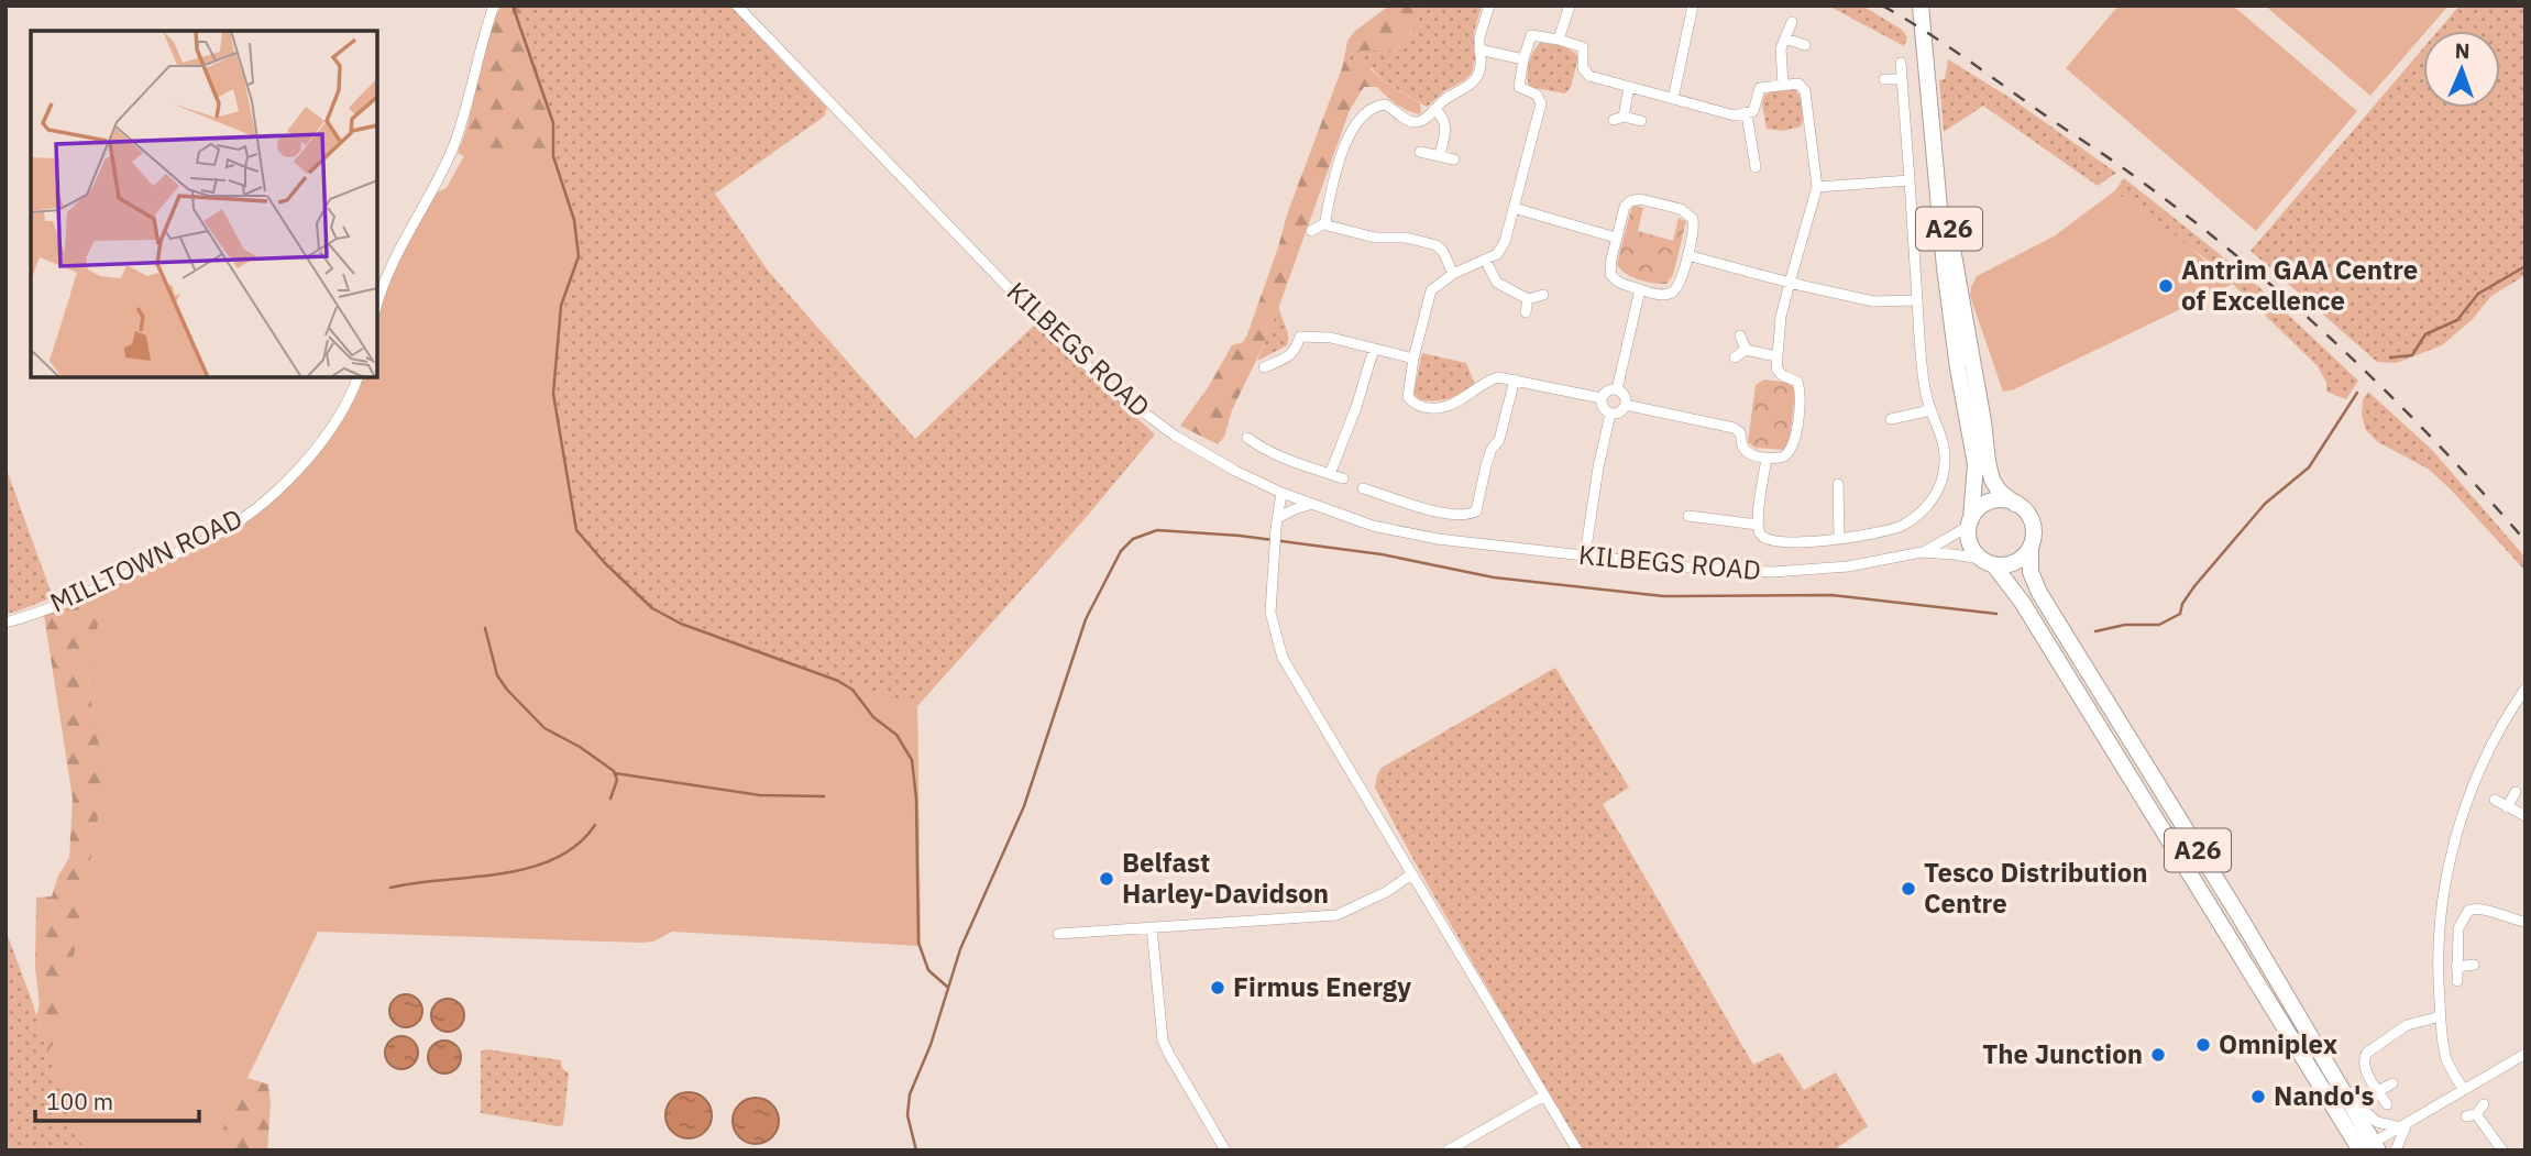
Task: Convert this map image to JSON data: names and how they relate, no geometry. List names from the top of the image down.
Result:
{
  "streets": {
    "highway": ["A26"],
    "street": ["KILBEGS ROAD", "MILLTOWN ROAD"]
  },
  "crossings": [
    ["A26", "KILBEGS ROAD"]
  ],
  "places": [
    "Antrim GAA Centre of Excellence",
    "Belfast Harley-Davidson",
    "Tesco Distribution Centre",
    "Firmus Energy",
    "Omniplex",
    "The Junction",
    "Nando's"
  ],
  "scale_bar": "100 m",
  "north": "top"
}
